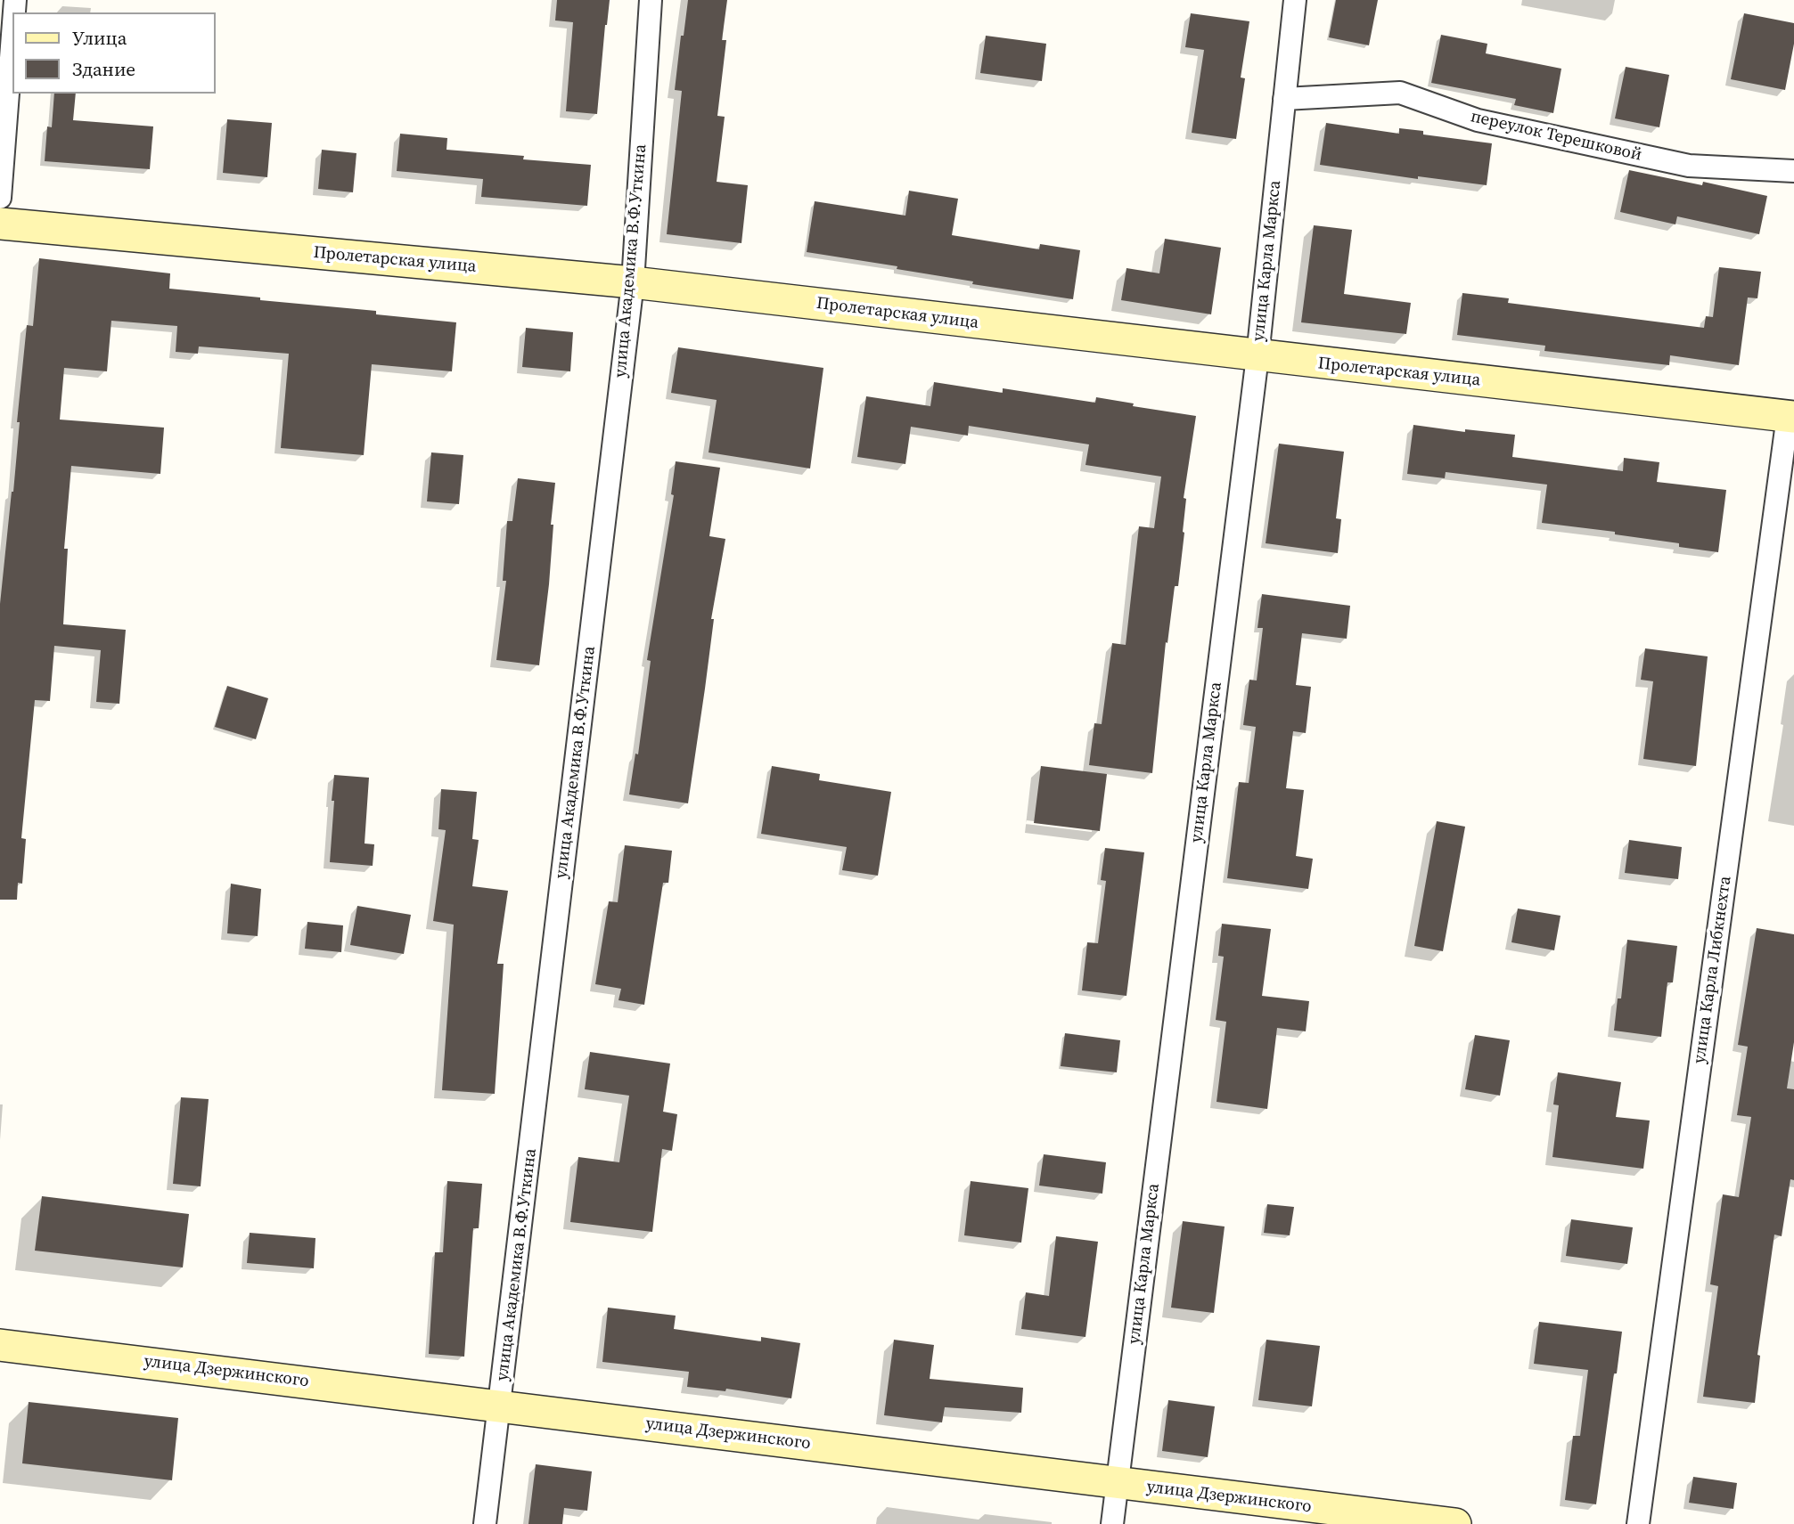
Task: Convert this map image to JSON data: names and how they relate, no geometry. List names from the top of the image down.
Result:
{
  "streets": {
    "main road": ["Пролетарская улица", "улица Дзержинского"],
    "street": [
      "переулок Терешковой",
      "улица Академика В.Ф.Уткина",
      "улица Карла Маркса",
      "улица Карла Либкнехта"
    ]
  },
  "crossings": [
    ["переулок Терешковой", "улица Карла Маркса"],
    ["Пролетарская улица", "улица Академика В.Ф.Уткина"],
    ["Пролетарская улица", "улица Карла Маркса"],
    ["Пролетарская улица", "улица Карла Либкнехта"],
    ["улица Академика В.Ф.Уткина", "улица Дзержинского"],
    ["улица Карла Маркса", "улица Дзержинского"]
  ],
  "legend": ["Улица", "Здание"]
}
